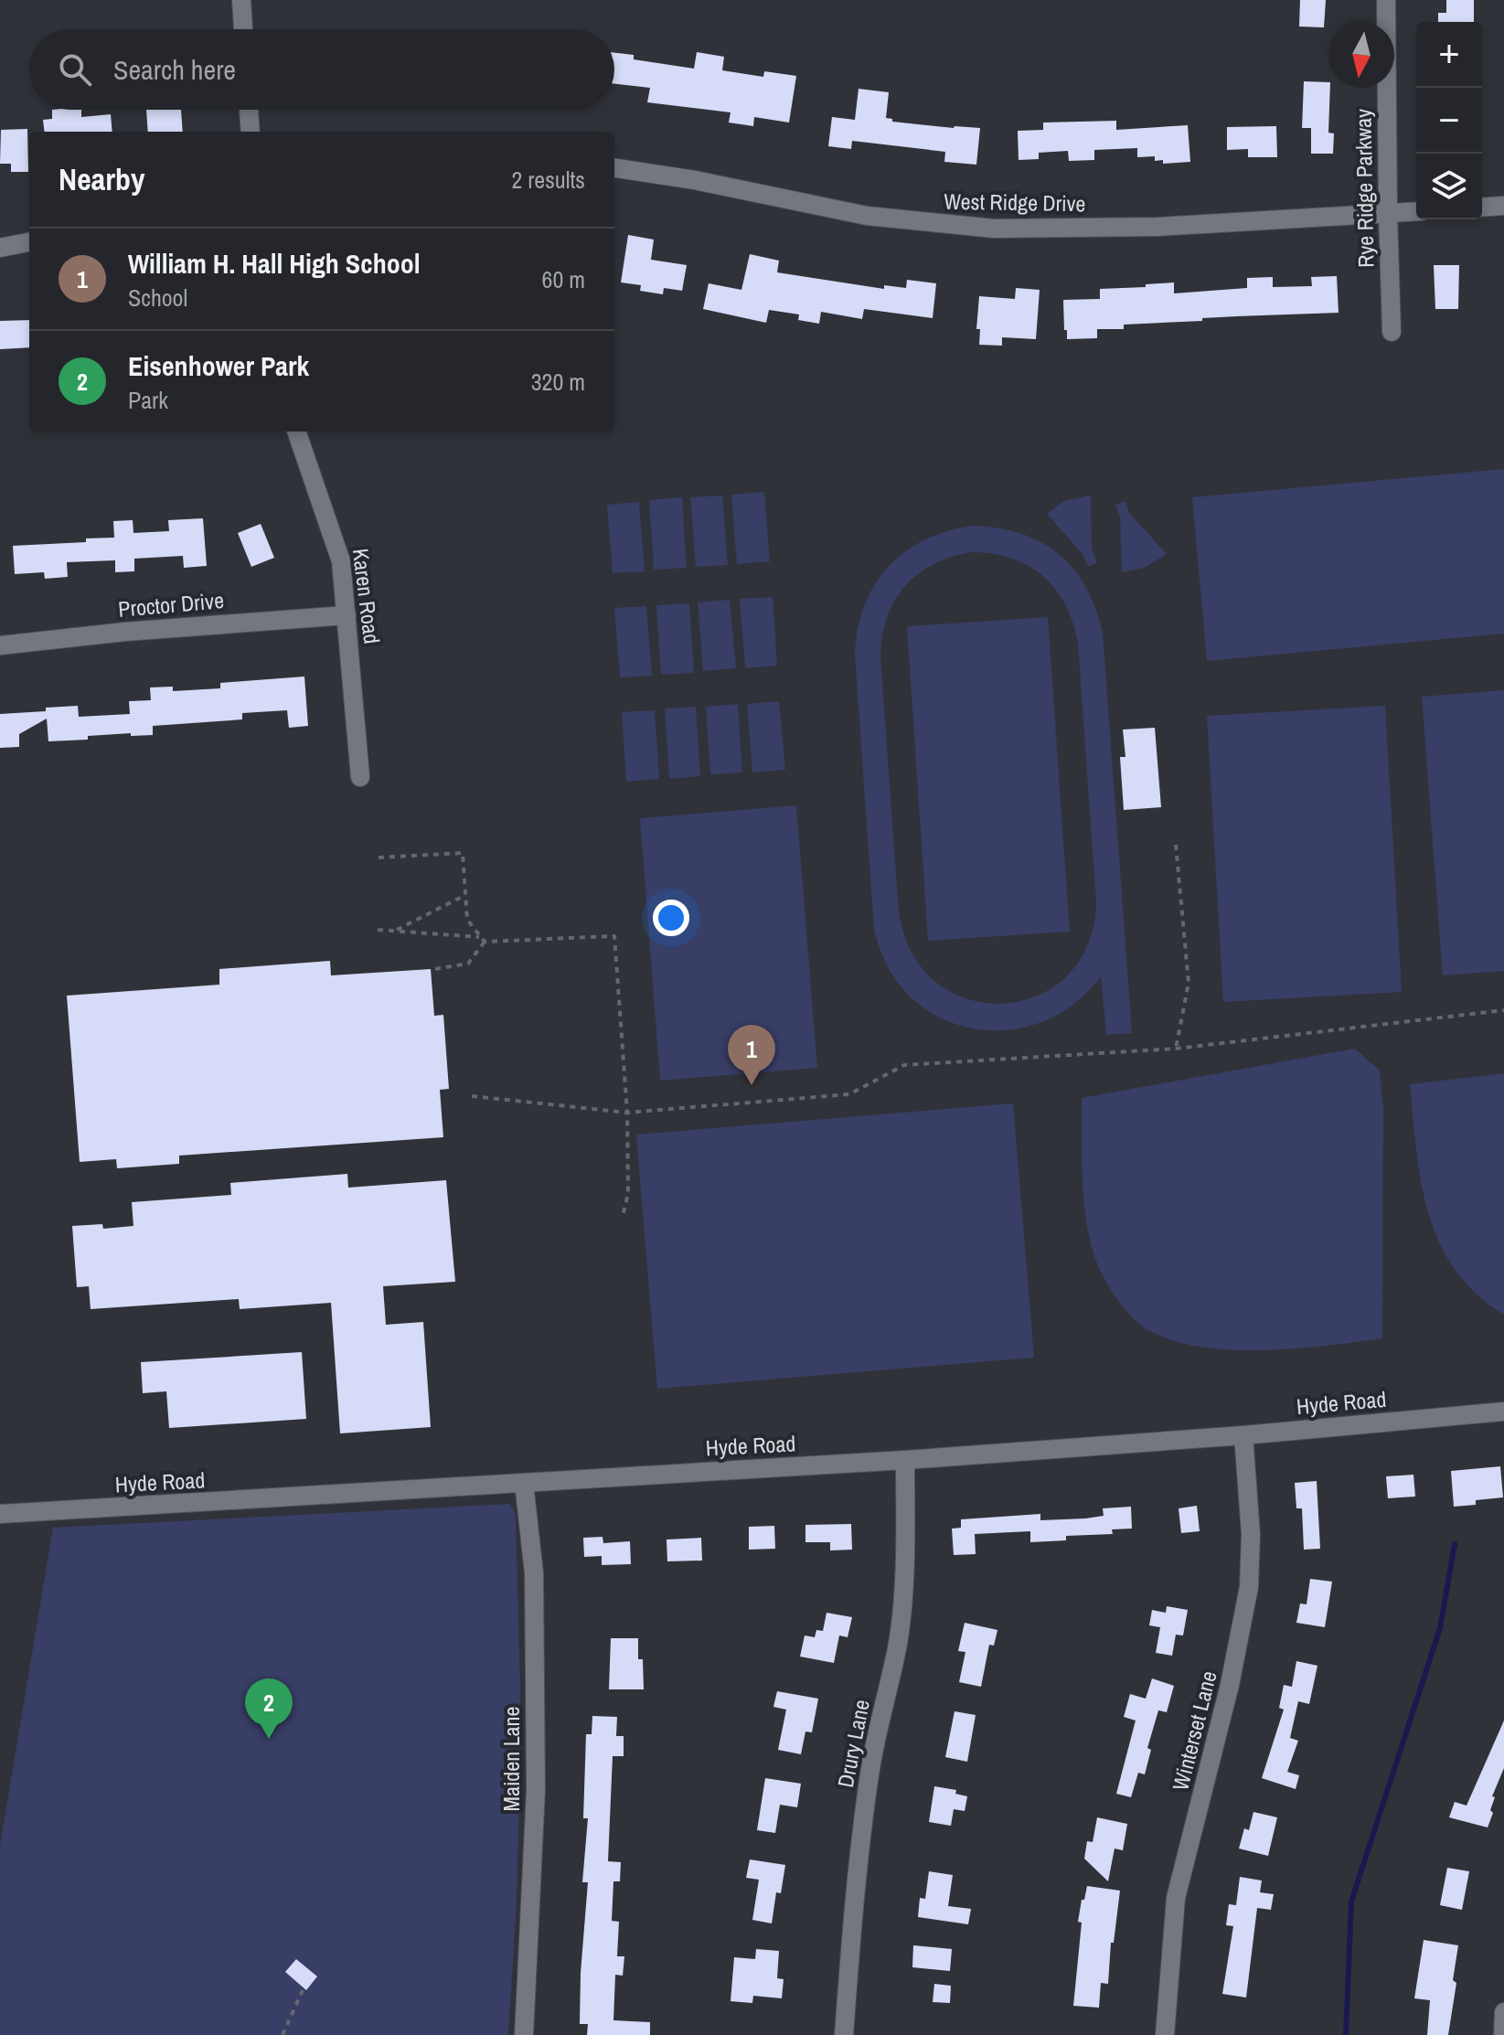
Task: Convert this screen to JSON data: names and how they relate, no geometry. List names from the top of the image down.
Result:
{
  "streets": {
    "street": [
      "Rye Ridge Parkway",
      "West Ridge Drive",
      "Karen Road",
      "Proctor Drive",
      "Hyde Road",
      "Winterset Lane",
      "Drury Lane",
      "Maiden Lane"
    ]
  },
  "crossings": [
    ["Rye Ridge Parkway", "West Ridge Drive"],
    ["Karen Road", "Proctor Drive"],
    ["Hyde Road", "Winterset Lane"],
    ["Hyde Road", "Drury Lane"],
    ["Hyde Road", "Maiden Lane"]
  ],
  "north": "bottom",
  "page": {
    "map_buttons": ["+", "−"],
    "search": "Search here",
    "heading": ["Nearby", "2 results"],
    "list": [
      {
        "mark": "1",
        "name": "William H. Hall High School",
        "note": "School",
        "value": "60 m"
      },
      {
        "mark": "2",
        "name": "Eisenhower Park",
        "note": "Park",
        "value": "320 m"
      }
    ],
    "pins": ["1", "2"]
  }
}
